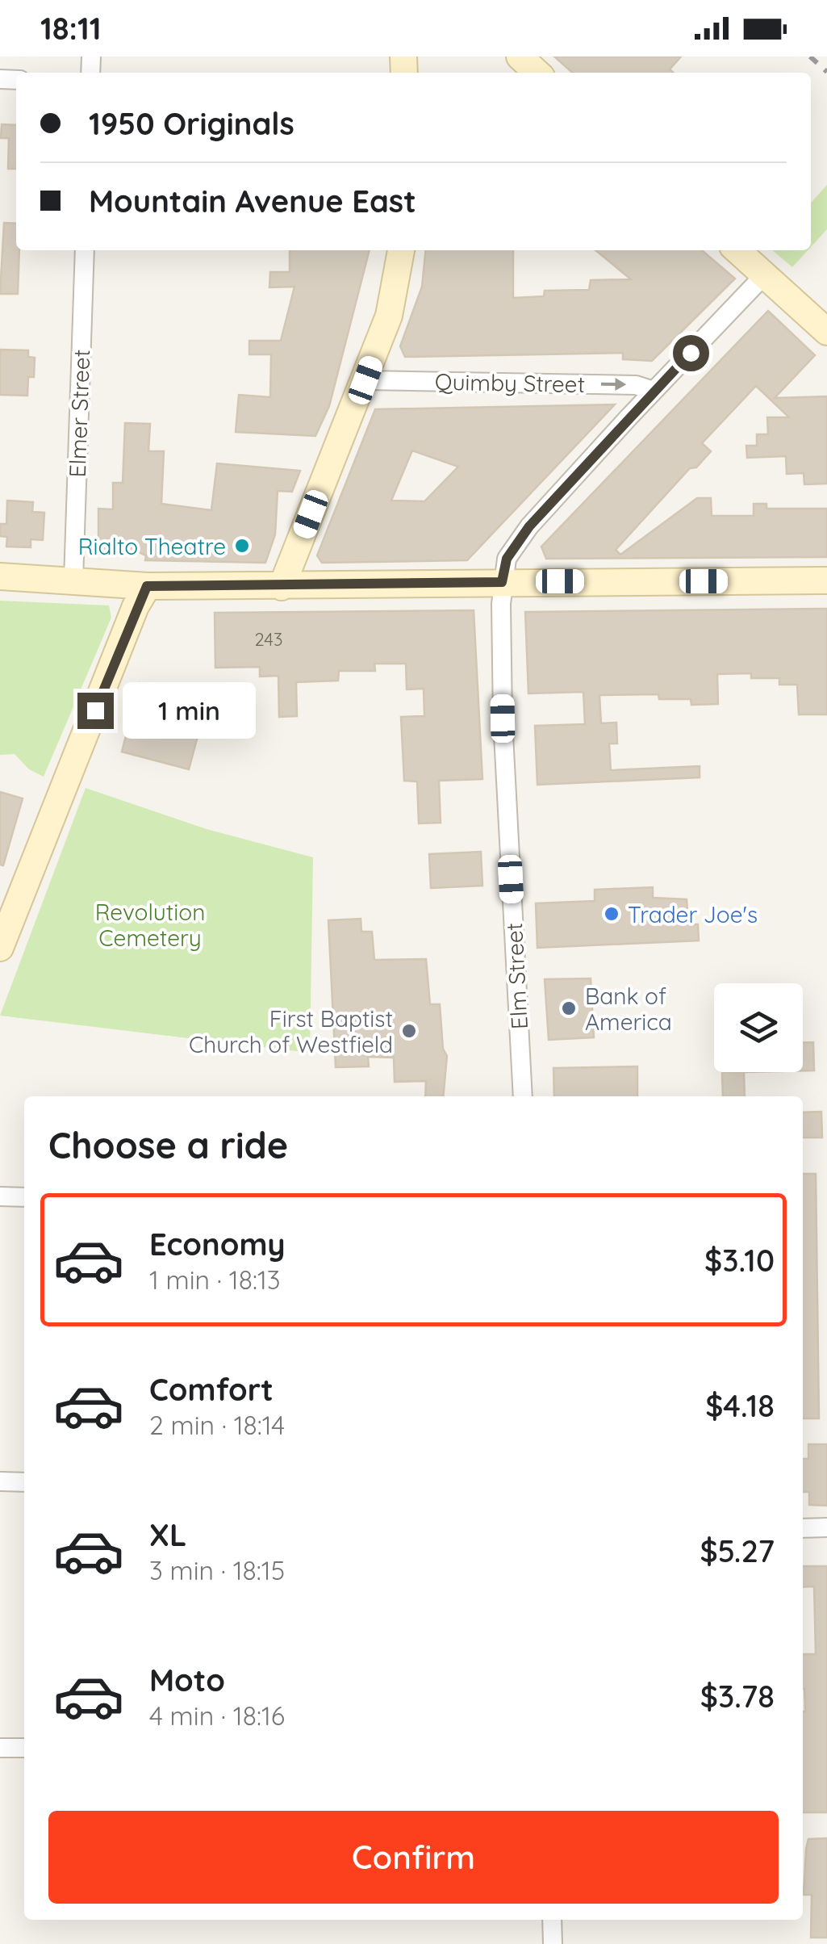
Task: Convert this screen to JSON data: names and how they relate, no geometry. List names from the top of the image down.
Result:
{
  "streets": {
    "street": ["Quimby Street", "Elmer Street", "Elm Street"]
  },
  "crossings": [
    ["Quimby Street", "Elm Street"]
  ],
  "one_way": ["Quimby Street"],
  "parks": ["Revolution Cemetery"],
  "places": [
    "Rialto Theatre",
    "Trader Joe's",
    "Bank of America",
    "First Baptist Church of Westfield"
  ],
  "house_numbers": ["243"],
  "page": {
    "status": "18:11",
    "banner": ["1950 Originals", "Mountain Avenue East"],
    "bubble": "1 min",
    "heading": "Choose a ride",
    "list": [
      {
        "name": "Economy",
        "note": "1 min · 18:13",
        "value": "$3.10"
      },
      {
        "name": "Comfort",
        "note": "2 min · 18:14",
        "value": "$4.18"
      },
      {
        "name": "XL",
        "note": "3 min · 18:15",
        "value": "$5.27"
      },
      {
        "name": "Moto",
        "note": "4 min · 18:16",
        "value": "$3.78"
      }
    ],
    "buttons": "Confirm"
  }
}
